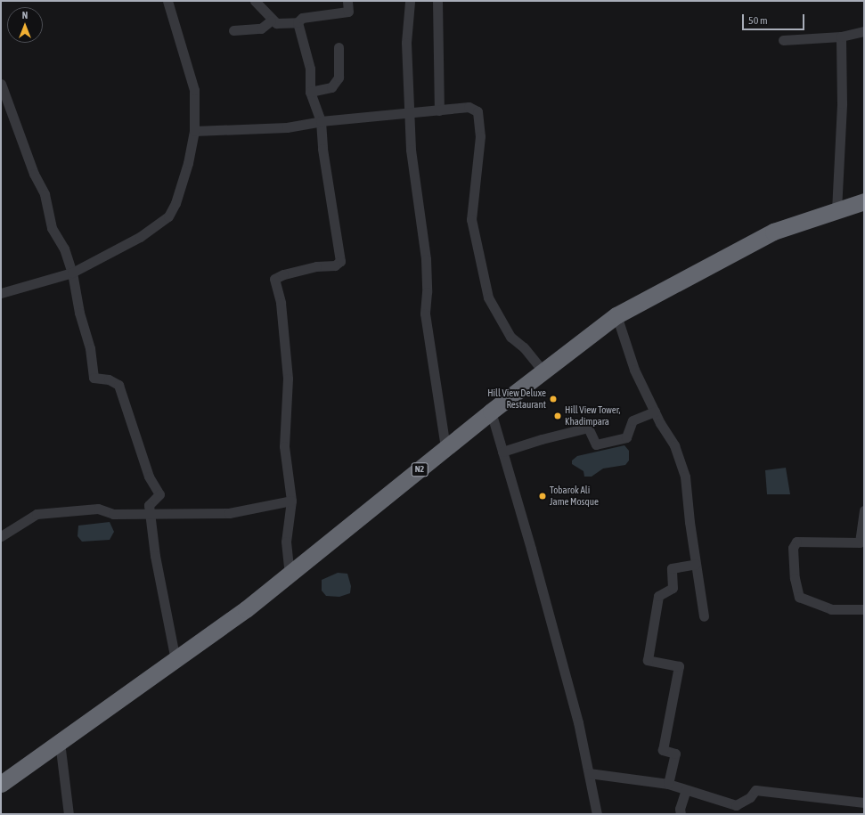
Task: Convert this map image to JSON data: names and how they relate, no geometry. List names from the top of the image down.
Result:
{
  "streets": {
    "highway": ["N2"]
  },
  "places": ["Hill View Deluxe Restaurant", "Hill View Tower, Khadimpara", "Tobarok Ali Jame Mosque"],
  "scale_bar": "50 m",
  "north": "top"
}
